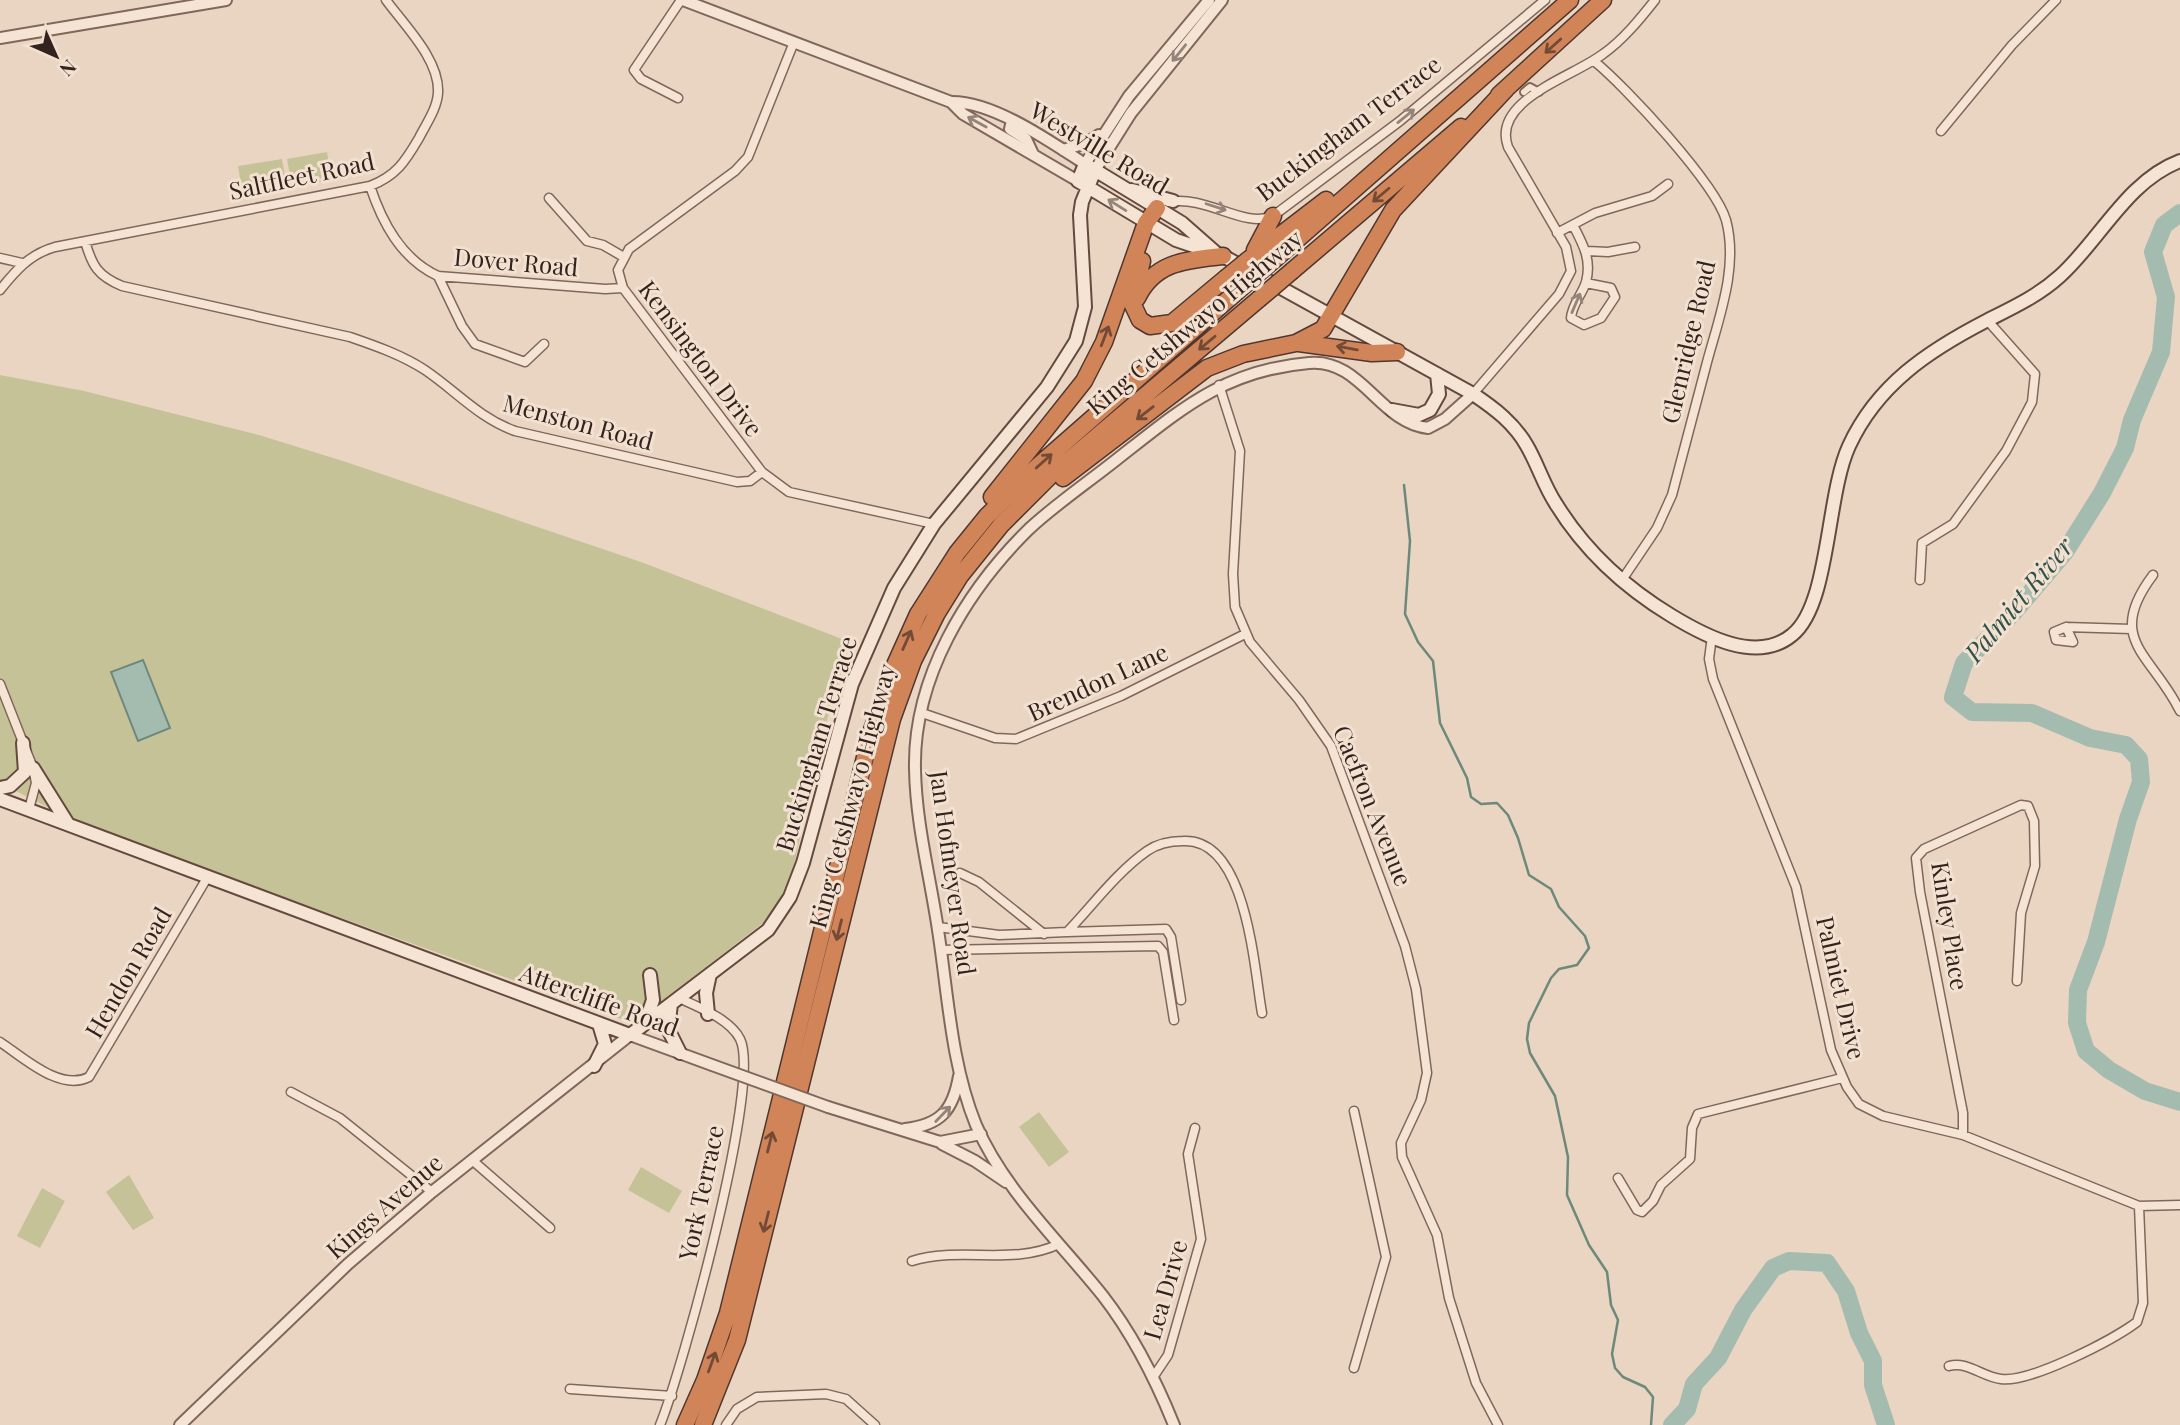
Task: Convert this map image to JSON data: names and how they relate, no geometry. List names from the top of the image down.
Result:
{
  "streets": {
    "highway": ["King Cetshwayo Highway"],
    "main road": ["Buckingham Terrace", "Westville Road", "Attercliffe Road"],
    "street": [
      "Saltfleet Road",
      "Dover Road",
      "Glenridge Road",
      "Kensington Drive",
      "Menston Road",
      "Brendon Lane",
      "Caefron Avenue",
      "Jan Hofmeyer Road",
      "Kinley Place",
      "Hendon Road",
      "Palmiet Drive",
      "York Terrace",
      "Kings Avenue",
      "Lea Drive"
    ]
  },
  "crossings": [
    ["Buckingham Terrace", "Westville Road"],
    ["Buckingham Terrace", "King Cetshwayo Highway"],
    ["Buckingham Terrace", "Attercliffe Road"],
    ["Buckingham Terrace", "York Terrace"],
    ["Buckingham Terrace", "Kings Avenue"],
    ["Westville Road", "Glenridge Road"],
    ["Westville Road", "Kensington Drive"],
    ["Westville Road", "Jan Hofmeyer Road"],
    ["Westville Road", "Palmiet Drive"],
    ["Saltfleet Road", "Dover Road"],
    ["Saltfleet Road", "Menston Road"],
    ["Dover Road", "Kensington Drive"],
    ["Kensington Drive", "Menston Road"],
    ["Brendon Lane", "Caefron Avenue"],
    ["Brendon Lane", "Jan Hofmeyer Road"],
    ["Caefron Avenue", "Jan Hofmeyer Road"],
    ["Jan Hofmeyer Road", "Attercliffe Road"],
    ["Jan Hofmeyer Road", "Lea Drive"],
    ["Kinley Place", "Palmiet Drive"],
    ["Hendon Road", "Attercliffe Road"],
    ["Attercliffe Road", "Kings Avenue"]
  ],
  "water": ["Palmiet River"],
  "north": "bottom right"
}
